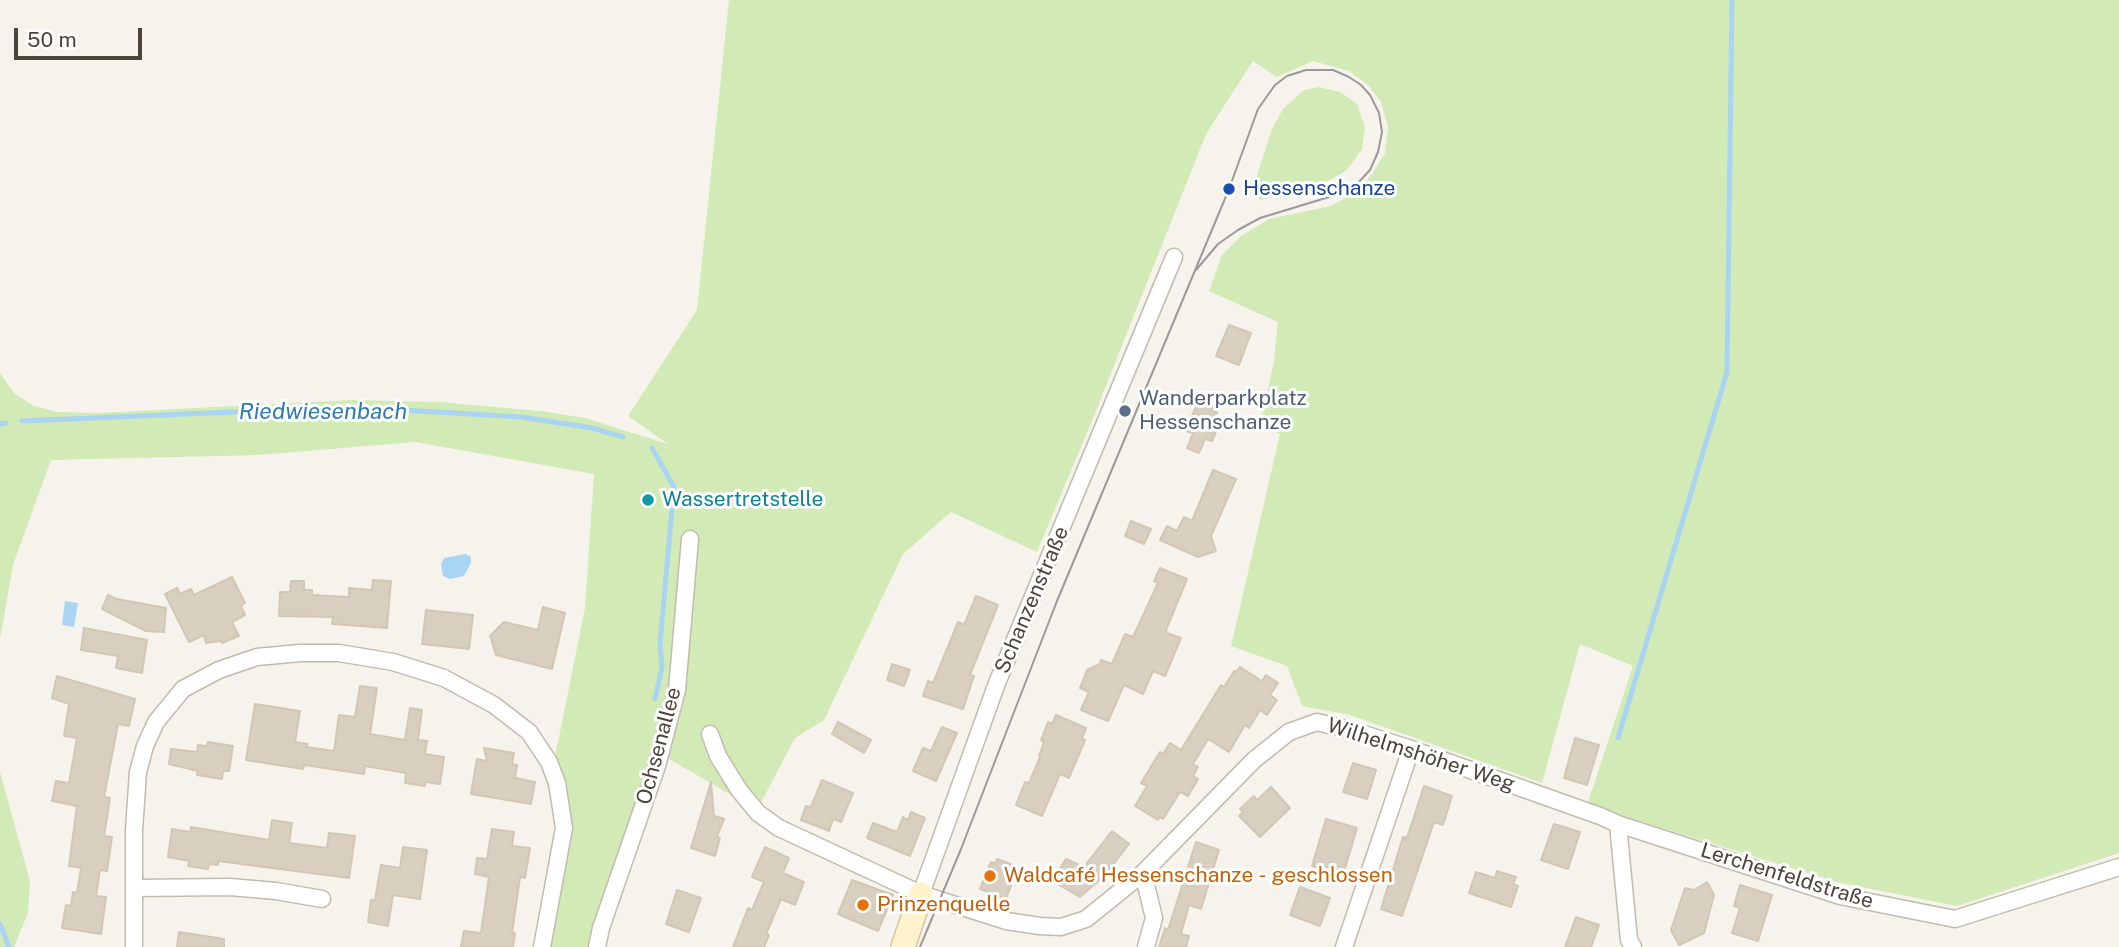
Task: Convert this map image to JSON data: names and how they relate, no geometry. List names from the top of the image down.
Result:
{
  "streets": {
    "street": [
      "Schanzenstraße",
      "Ochsenallee",
      "Wilhelmshöher Weg",
      "Lerchenfeldstraße"
    ]
  },
  "crossings": [
    ["Schanzenstraße", "Wilhelmshöher Weg"],
    ["Wilhelmshöher Weg", "Lerchenfeldstraße"]
  ],
  "water": ["Riedwiesenbach"],
  "places": [
    "Hessenschanze",
    "Wanderparkplatz Hessenschanze",
    "Wassertretstelle",
    "Waldcafé Hessenschanze - geschlossen",
    "Prinzenquelle"
  ],
  "scale_bar": "50 m"
}
